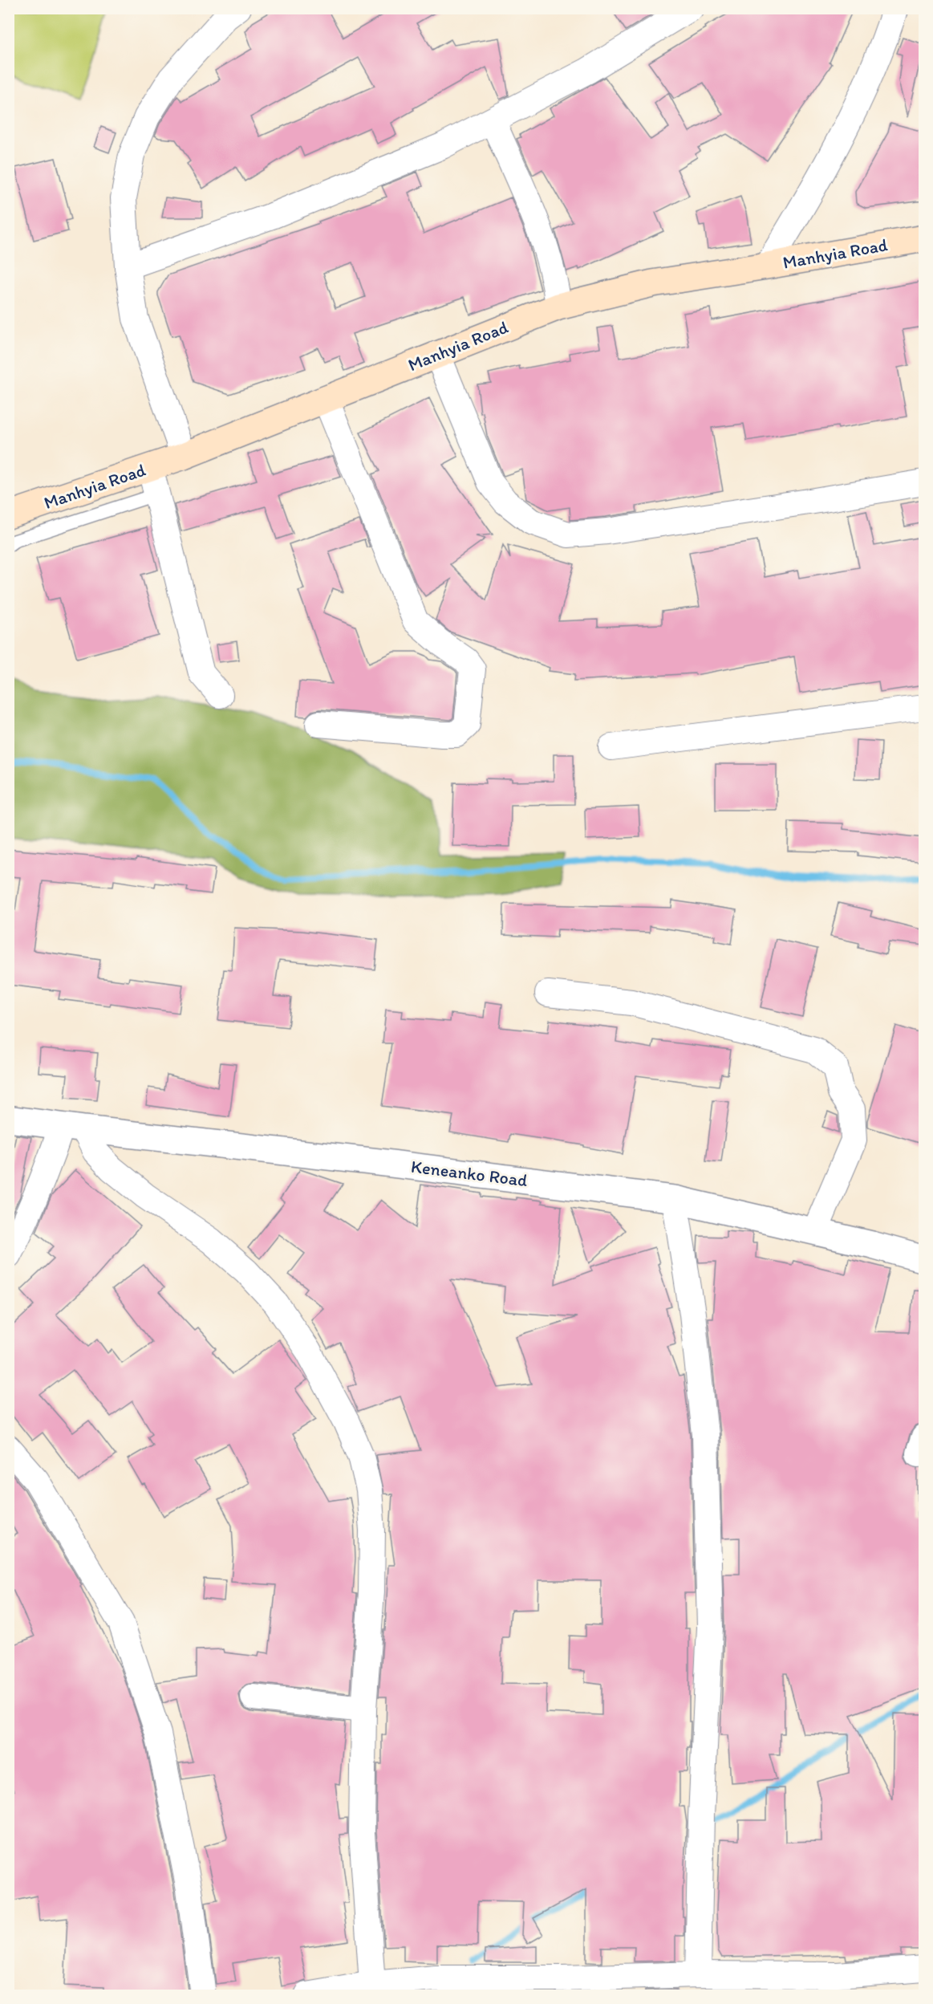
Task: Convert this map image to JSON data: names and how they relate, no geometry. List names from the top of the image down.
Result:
{
  "streets": {
    "main road": ["Manhyia Road"],
    "street": ["Keneanko Road"]
  }
}
